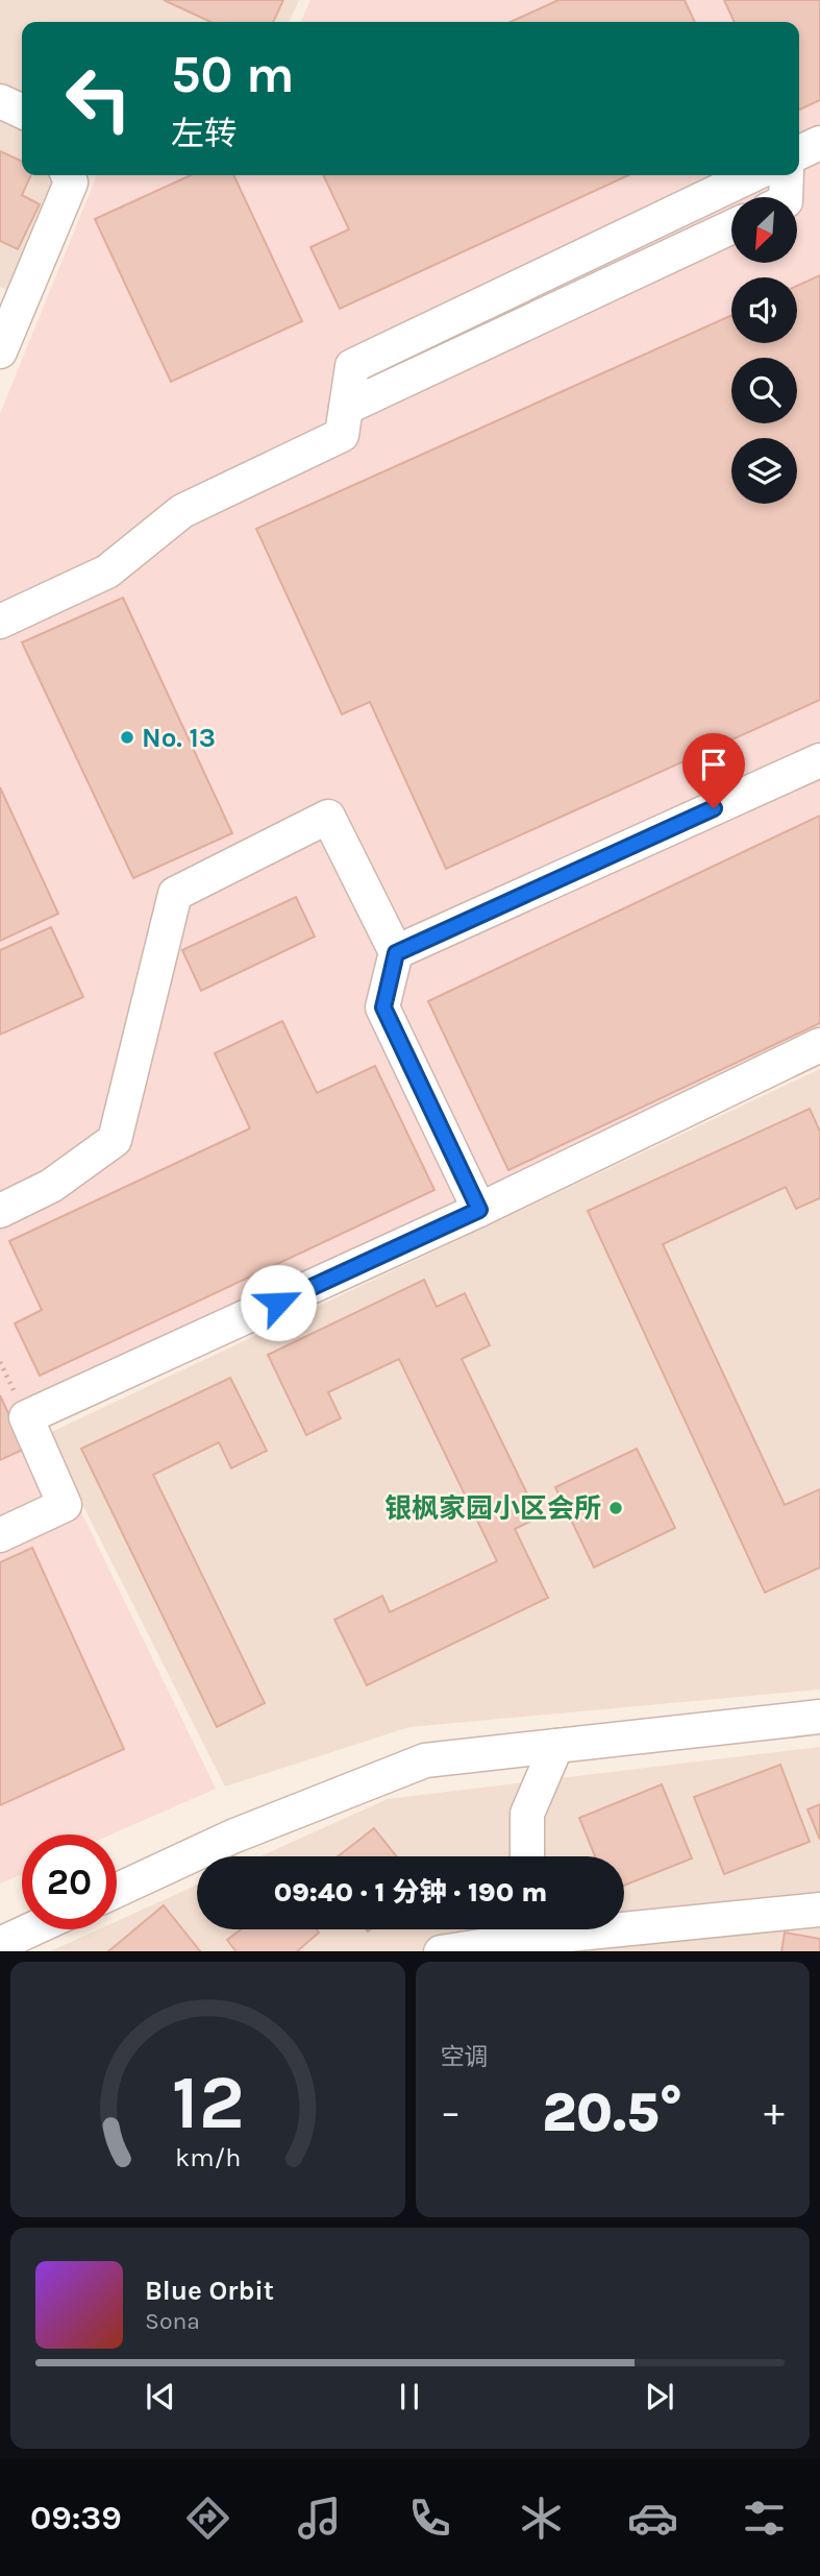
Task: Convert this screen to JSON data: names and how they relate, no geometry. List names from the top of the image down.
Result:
{
  "places": ["No. 13", "银枫家园小区会所"],
  "north": "bottom left",
  "page": {
    "turn": ["50 m", "左转"],
    "limit": "20",
    "trip": "09:40 · 1 分钟 · 190 m",
    "tile": "空调",
    "heat": ["−", "20.5°", "+"],
    "song": ["Blue Orbit", "Sona"],
    "tabs": "09:39",
    "gauge": ["12", "km/h"]
  }
}
